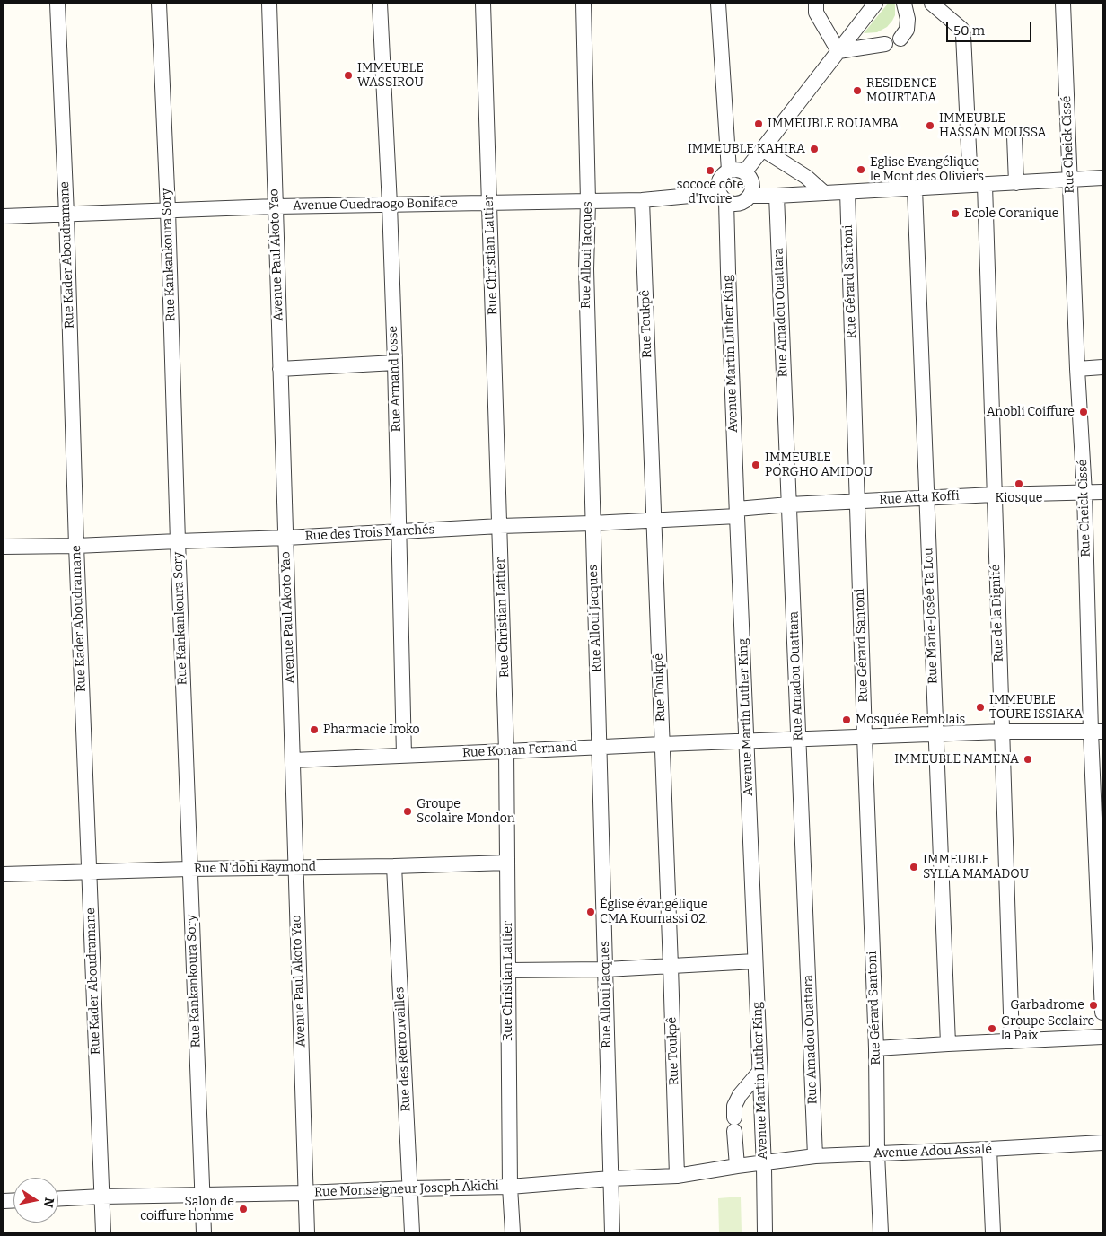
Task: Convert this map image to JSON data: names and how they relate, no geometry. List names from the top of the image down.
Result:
{
  "streets": {
    "street": [
      "Rue Cheick Cissé",
      "Avenue Ouedraogo Boniface",
      "Rue Kader Aboudramane",
      "Rue Kankankoura Sory",
      "Avenue Paul Akoto Yao",
      "Rue Christian Lattier",
      "Rue Alloui Jacques",
      "Rue Gérard Santoni",
      "Rue Amadou Ouattara",
      "Rue Toukpê",
      "Avenue Martin Luther King",
      "Rue Armand Josse",
      "Rue Atta Koffi",
      "Rue des Trois Marchés",
      "Rue de la Dignité",
      "Rue Marie-Josée Ta Lou",
      "Rue Konan Fernand",
      "Rue N'dohi Raymond",
      "Rue des Retrouvailles",
      "Avenue Adou Assalé",
      "Rue Monseigneur Joseph Akichi"
    ]
  },
  "crossings": [
    ["Rue Cheick Cissé", "Rue Atta Koffi"],
    ["Rue Cheick Cissé", "Rue Konan Fernand"],
    ["Avenue Ouedraogo Boniface", "Rue Kader Aboudramane"],
    ["Avenue Ouedraogo Boniface", "Rue Kankankoura Sory"],
    ["Avenue Ouedraogo Boniface", "Avenue Paul Akoto Yao"],
    ["Avenue Ouedraogo Boniface", "Rue Christian Lattier"],
    ["Avenue Ouedraogo Boniface", "Rue Alloui Jacques"],
    ["Avenue Ouedraogo Boniface", "Rue Toukpê"],
    ["Avenue Ouedraogo Boniface", "Avenue Martin Luther King"],
    ["Avenue Ouedraogo Boniface", "Rue Armand Josse"],
    ["Rue Kader Aboudramane", "Rue des Trois Marchés"],
    ["Rue Kader Aboudramane", "Rue N'dohi Raymond"],
    ["Rue Kader Aboudramane", "Rue Monseigneur Joseph Akichi"],
    ["Rue Kankankoura Sory", "Rue des Trois Marchés"],
    ["Rue Kankankoura Sory", "Rue N'dohi Raymond"],
    ["Rue Kankankoura Sory", "Rue Monseigneur Joseph Akichi"],
    ["Avenue Paul Akoto Yao", "Rue des Trois Marchés"],
    ["Avenue Paul Akoto Yao", "Rue Konan Fernand"],
    ["Avenue Paul Akoto Yao", "Rue N'dohi Raymond"],
    ["Avenue Paul Akoto Yao", "Rue Monseigneur Joseph Akichi"],
    ["Rue Christian Lattier", "Rue des Trois Marchés"],
    ["Rue Christian Lattier", "Rue Konan Fernand"],
    ["Rue Christian Lattier", "Rue N'dohi Raymond"],
    ["Rue Christian Lattier", "Rue Monseigneur Joseph Akichi"],
    ["Rue Alloui Jacques", "Rue des Trois Marchés"],
    ["Rue Alloui Jacques", "Rue Konan Fernand"],
    ["Rue Alloui Jacques", "Rue Monseigneur Joseph Akichi"],
    ["Rue Gérard Santoni", "Rue Atta Koffi"],
    ["Rue Gérard Santoni", "Rue Konan Fernand"],
    ["Rue Gérard Santoni", "Avenue Adou Assalé"],
    ["Rue Amadou Ouattara", "Rue Atta Koffi"],
    ["Rue Amadou Ouattara", "Rue Konan Fernand"],
    ["Rue Amadou Ouattara", "Avenue Adou Assalé"],
    ["Rue Toukpê", "Rue des Trois Marchés"],
    ["Rue Toukpê", "Rue Konan Fernand"],
    ["Rue Toukpê", "Rue Monseigneur Joseph Akichi"],
    ["Avenue Martin Luther King", "Rue Atta Koffi"],
    ["Avenue Martin Luther King", "Rue des Trois Marchés"],
    ["Avenue Martin Luther King", "Rue Konan Fernand"],
    ["Avenue Martin Luther King", "Avenue Adou Assalé"],
    ["Avenue Martin Luther King", "Rue Monseigneur Joseph Akichi"],
    ["Rue Armand Josse", "Rue des Trois Marchés"],
    ["Rue Armand Josse", "Rue Konan Fernand"],
    ["Rue Atta Koffi", "Rue des Trois Marchés"],
    ["Rue Atta Koffi", "Rue de la Dignité"],
    ["Rue Atta Koffi", "Rue Marie-Josée Ta Lou"],
    ["Rue de la Dignité", "Rue Konan Fernand"],
    ["Rue Marie-Josée Ta Lou", "Rue Konan Fernand"],
    ["Rue N'dohi Raymond", "Rue des Retrouvailles"],
    ["Rue des Retrouvailles", "Rue Monseigneur Joseph Akichi"],
    ["Avenue Adou Assalé", "Rue Monseigneur Joseph Akichi"]
  ],
  "places": [
    "IMMEUBLE WASSIROU",
    "RESIDENCE MOURTADA",
    "IMMEUBLE ROUAMBA",
    "IMMEUBLE HASSAN MOUSSA",
    "IMMEUBLE KAHIRA",
    "Eglise Evangélique le Mont des Oliviers",
    "sococe côte d'Ivoire",
    "Ecole Coranique",
    "Anobli Coiffure",
    "IMMEUBLE PORGHO AMIDOU",
    "Kiosque",
    "IMMEUBLE TOURE ISSIAKA",
    "Mosquée Remblais",
    "Pharmacie Iroko",
    "IMMEUBLE NAMENA",
    "Groupe Scolaire Mondon",
    "IMMEUBLE SYLLA MAMADOU",
    "Église évangélique CMA Koumassi 02.",
    "Garbadrome",
    "Groupe Scolaire la Paix",
    "Salon de coiffure homme"
  ],
  "scale_bar": "50 m",
  "north": "right"
}
